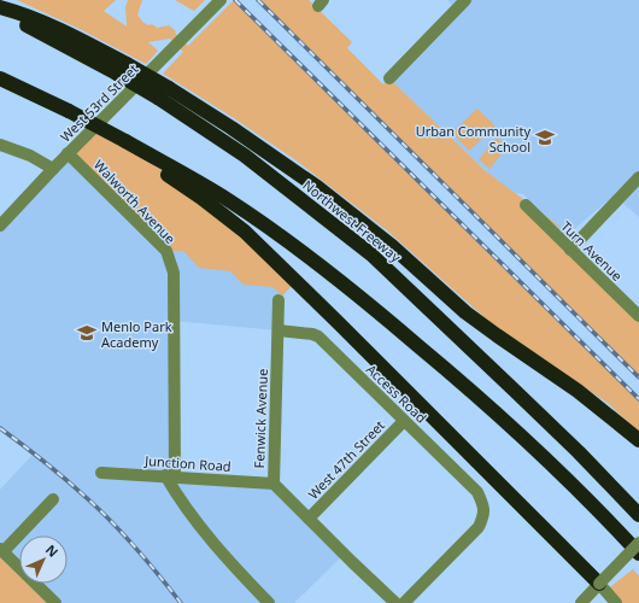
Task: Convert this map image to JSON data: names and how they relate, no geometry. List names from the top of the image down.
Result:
{
  "streets": {
    "highway": ["Northwest Freeway"],
    "street": [
      "West 53rd Street",
      "Walworth Avenue",
      "Turn Avenue",
      "Access Road",
      "Fenwick Avenue",
      "West 47th Street",
      "Junction Road"
    ]
  },
  "crossings": [
    ["West 53rd Street", "Walworth Avenue"],
    ["Walworth Avenue", "Junction Road"],
    ["Access Road", "Fenwick Avenue"],
    ["Access Road", "West 47th Street"],
    ["Fenwick Avenue", "West 47th Street"],
    ["Fenwick Avenue", "Junction Road"]
  ],
  "places": {
    "school or university": ["Urban Community School", "Menlo Park Academy"]
  },
  "north": "top right"
}
